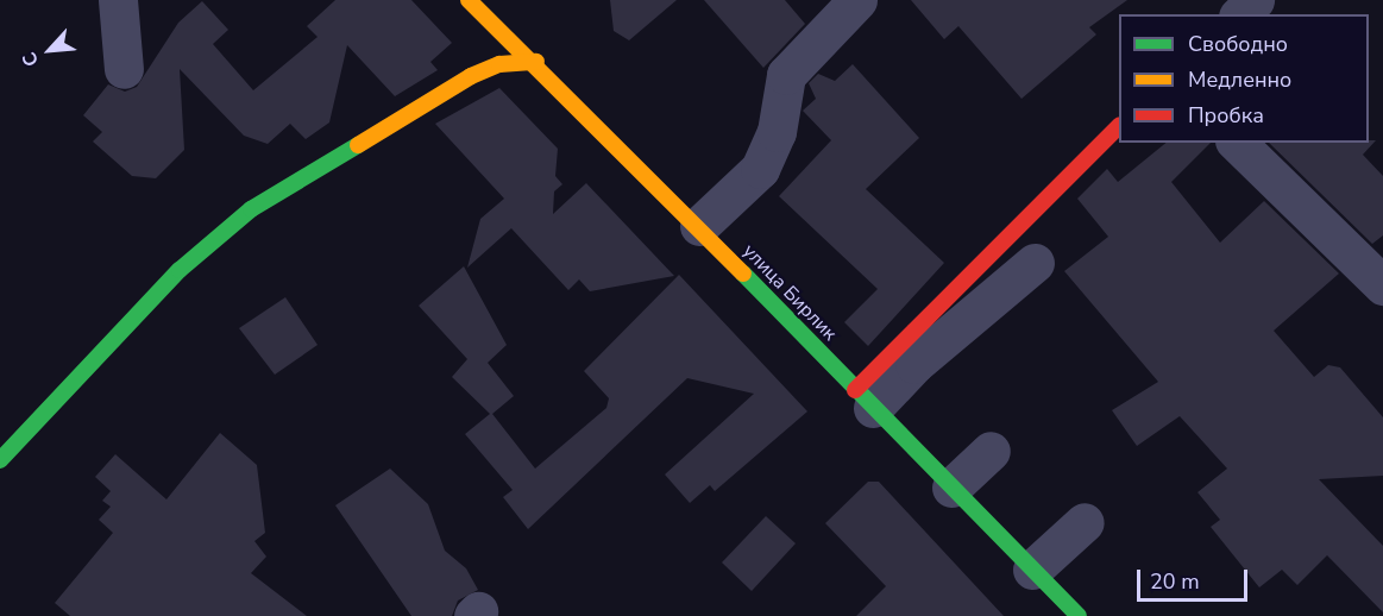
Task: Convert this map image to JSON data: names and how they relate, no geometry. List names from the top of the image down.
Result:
{
  "streets": {
    "street": ["улица Бирлик"]
  },
  "legend": ["Свободно", "Медленно", "Пробка"],
  "scale_bar": "20 m",
  "north": "bottom left"
}
